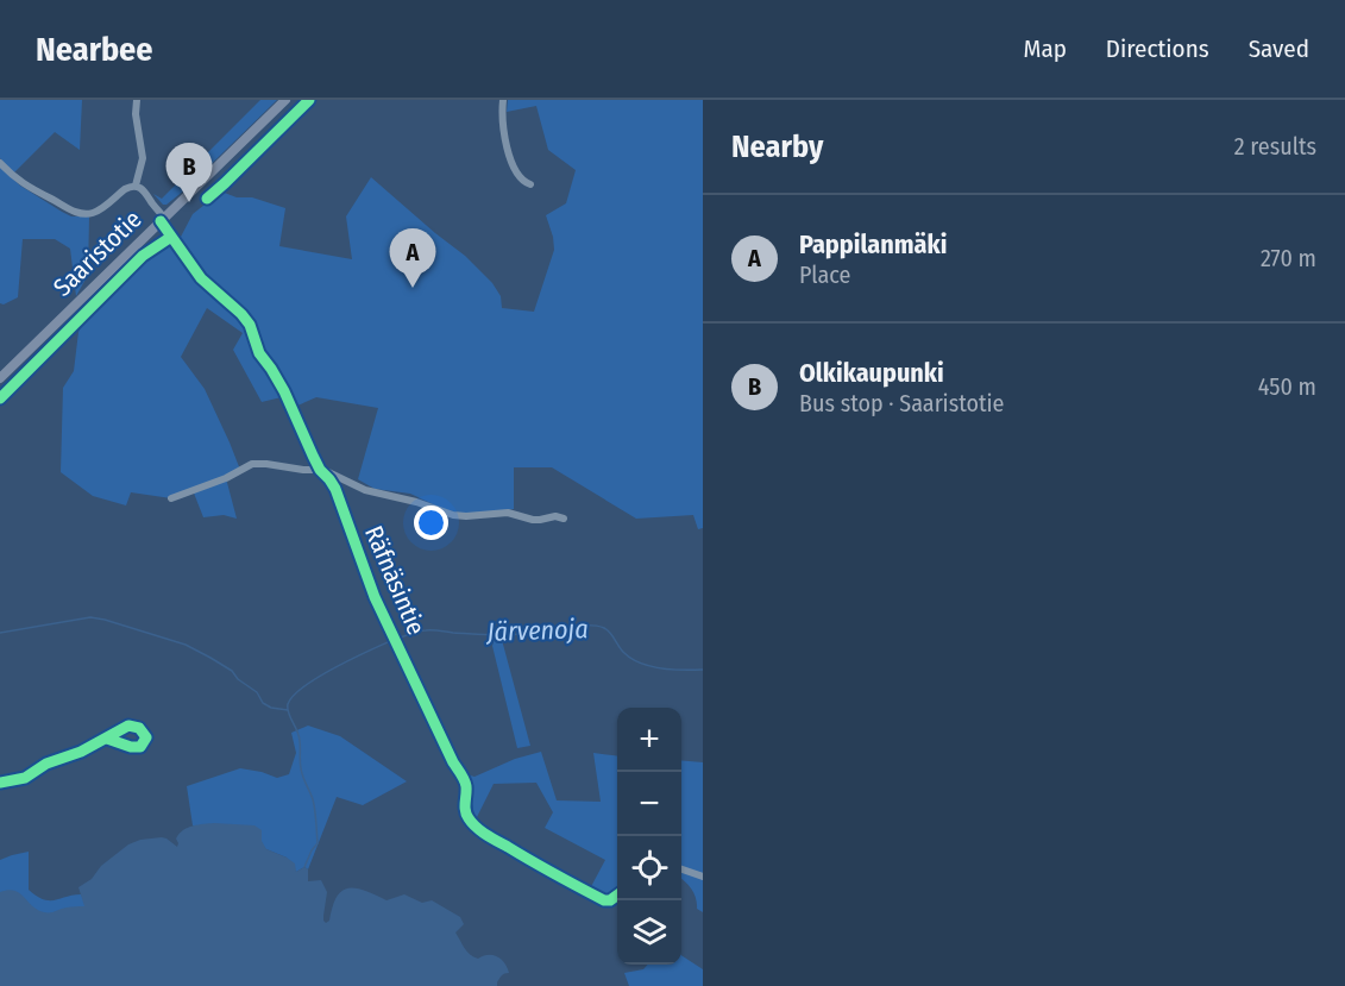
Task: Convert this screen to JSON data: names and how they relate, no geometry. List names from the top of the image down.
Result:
{
  "streets": {
    "main road": ["Saaristotie"],
    "street": ["Räfnäsintie"]
  },
  "crossings": [
    ["Saaristotie", "Räfnäsintie"]
  ],
  "water": ["Järvenoja"],
  "page": {
    "header": "Nearbee",
    "nav": ["Map", "Directions", "Saved"],
    "heading": ["Nearby", "2 results"],
    "pins": ["B", "A"],
    "list": [
      {
        "mark": "A",
        "name": "Pappilanmäki",
        "note": "Place",
        "value": "270 m"
      },
      {
        "mark": "B",
        "name": "Olkikaupunki",
        "note": "Bus stop · Saaristotie",
        "value": "450 m"
      }
    ],
    "map_buttons": ["+", "−"]
  }
}
